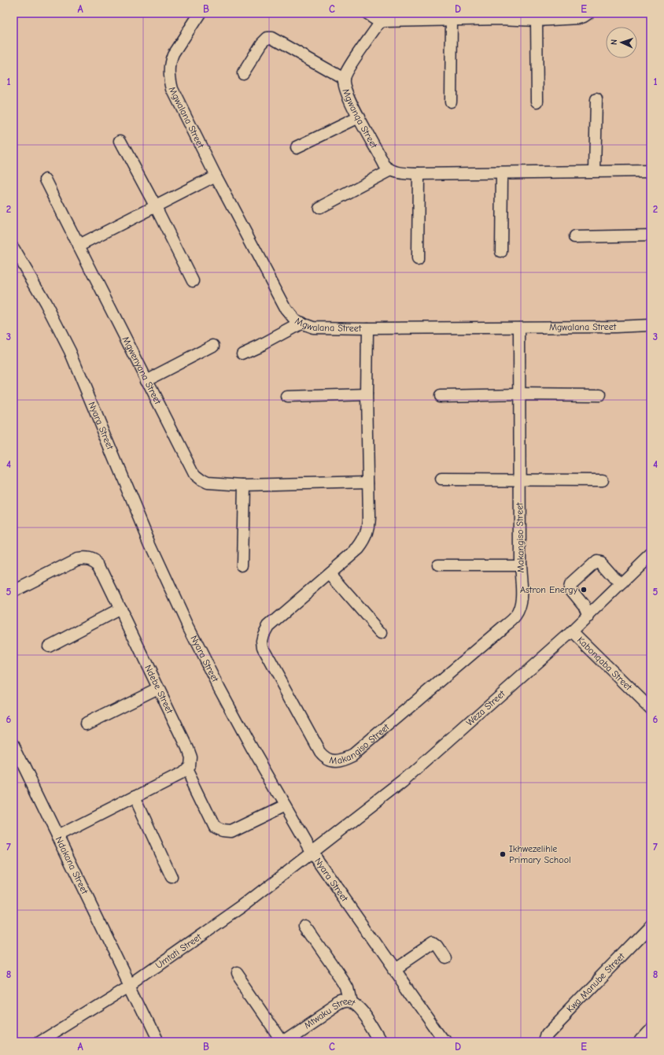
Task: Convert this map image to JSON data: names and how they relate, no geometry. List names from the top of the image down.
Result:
{
  "streets": {
    "street": [
      "Mgwalana Street",
      "Mgwanqa Street",
      "Mgwenyana Street",
      "Nyara Street",
      "Makangiso Street",
      "Kabonqaba Street",
      "Ndebe Street",
      "Weza Street",
      "Ndakana Street",
      "Umtati Street",
      "Kwa Manube Street",
      "Mtwaku Street"
    ]
  },
  "crossings": [
    ["Mgwalana Street", "Makangiso Street"],
    ["Mgwenyana Street", "Makangiso Street"],
    ["Nyara Street", "Weza Street"],
    ["Nyara Street", "Umtati Street"],
    ["Kabonqaba Street", "Weza Street"],
    ["Weza Street", "Umtati Street"],
    ["Ndakana Street", "Umtati Street"]
  ],
  "places": ["Astron Energy", "Ikhwezelihle Primary School"],
  "north": "left",
  "grid": {
    "columns": [
      "A",
      "B",
      "C",
      "D",
      "E"
    ],
    "rows": [
      "1",
      "2",
      "3",
      "4",
      "5",
      "6",
      "7",
      "8"
    ]
  }
}
